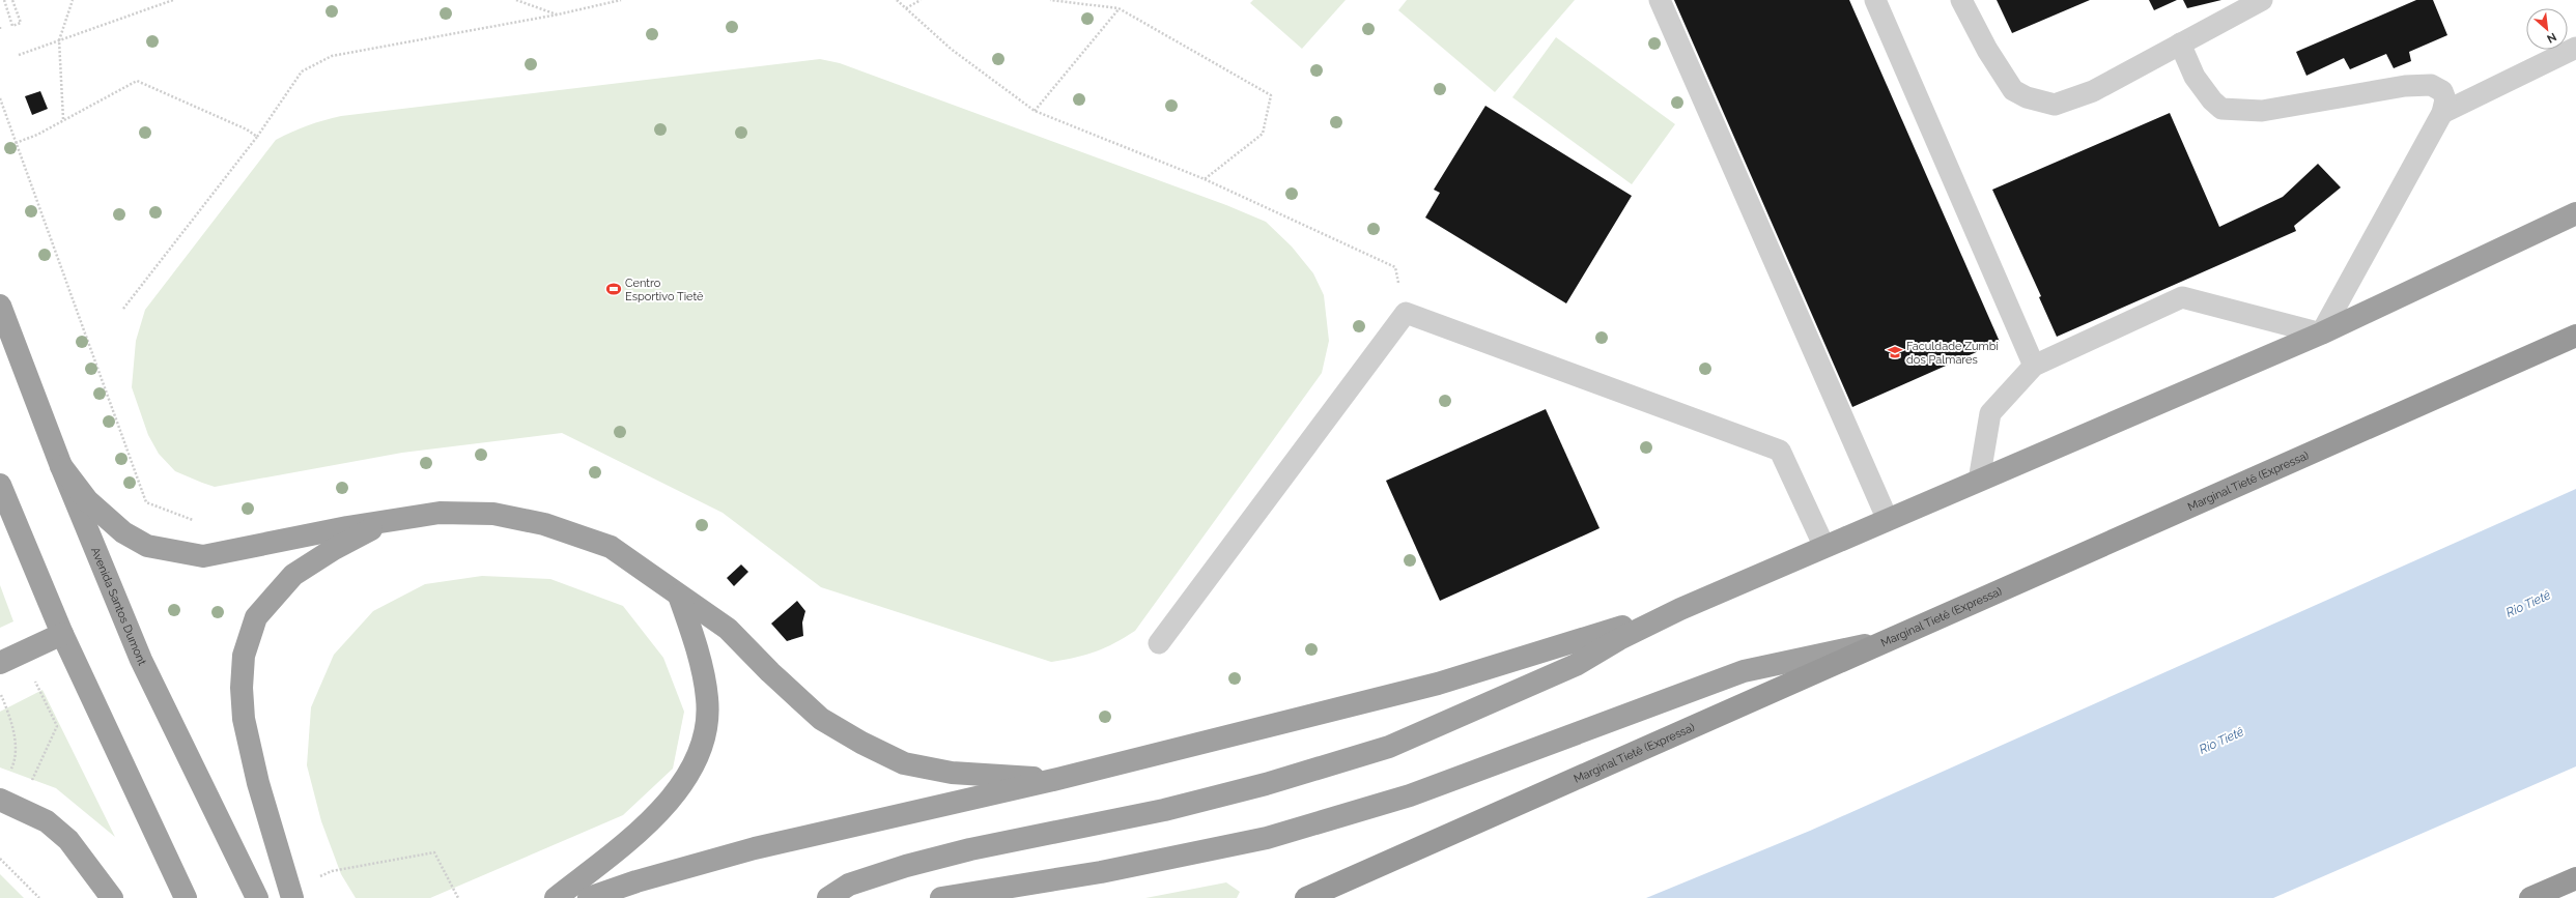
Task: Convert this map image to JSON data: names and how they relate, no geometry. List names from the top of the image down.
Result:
{
  "streets": {
    "highway": ["Marginal Tietê (Expressa)", "Avenida Santos Dumont"]
  },
  "water": ["Rio Tietê"],
  "places": {
    "sports": ["Centro Esportivo Tietê"],
    "school or university": ["Faculdade Zumbi dos Palmares"]
  },
  "north": "bottom right"
}
